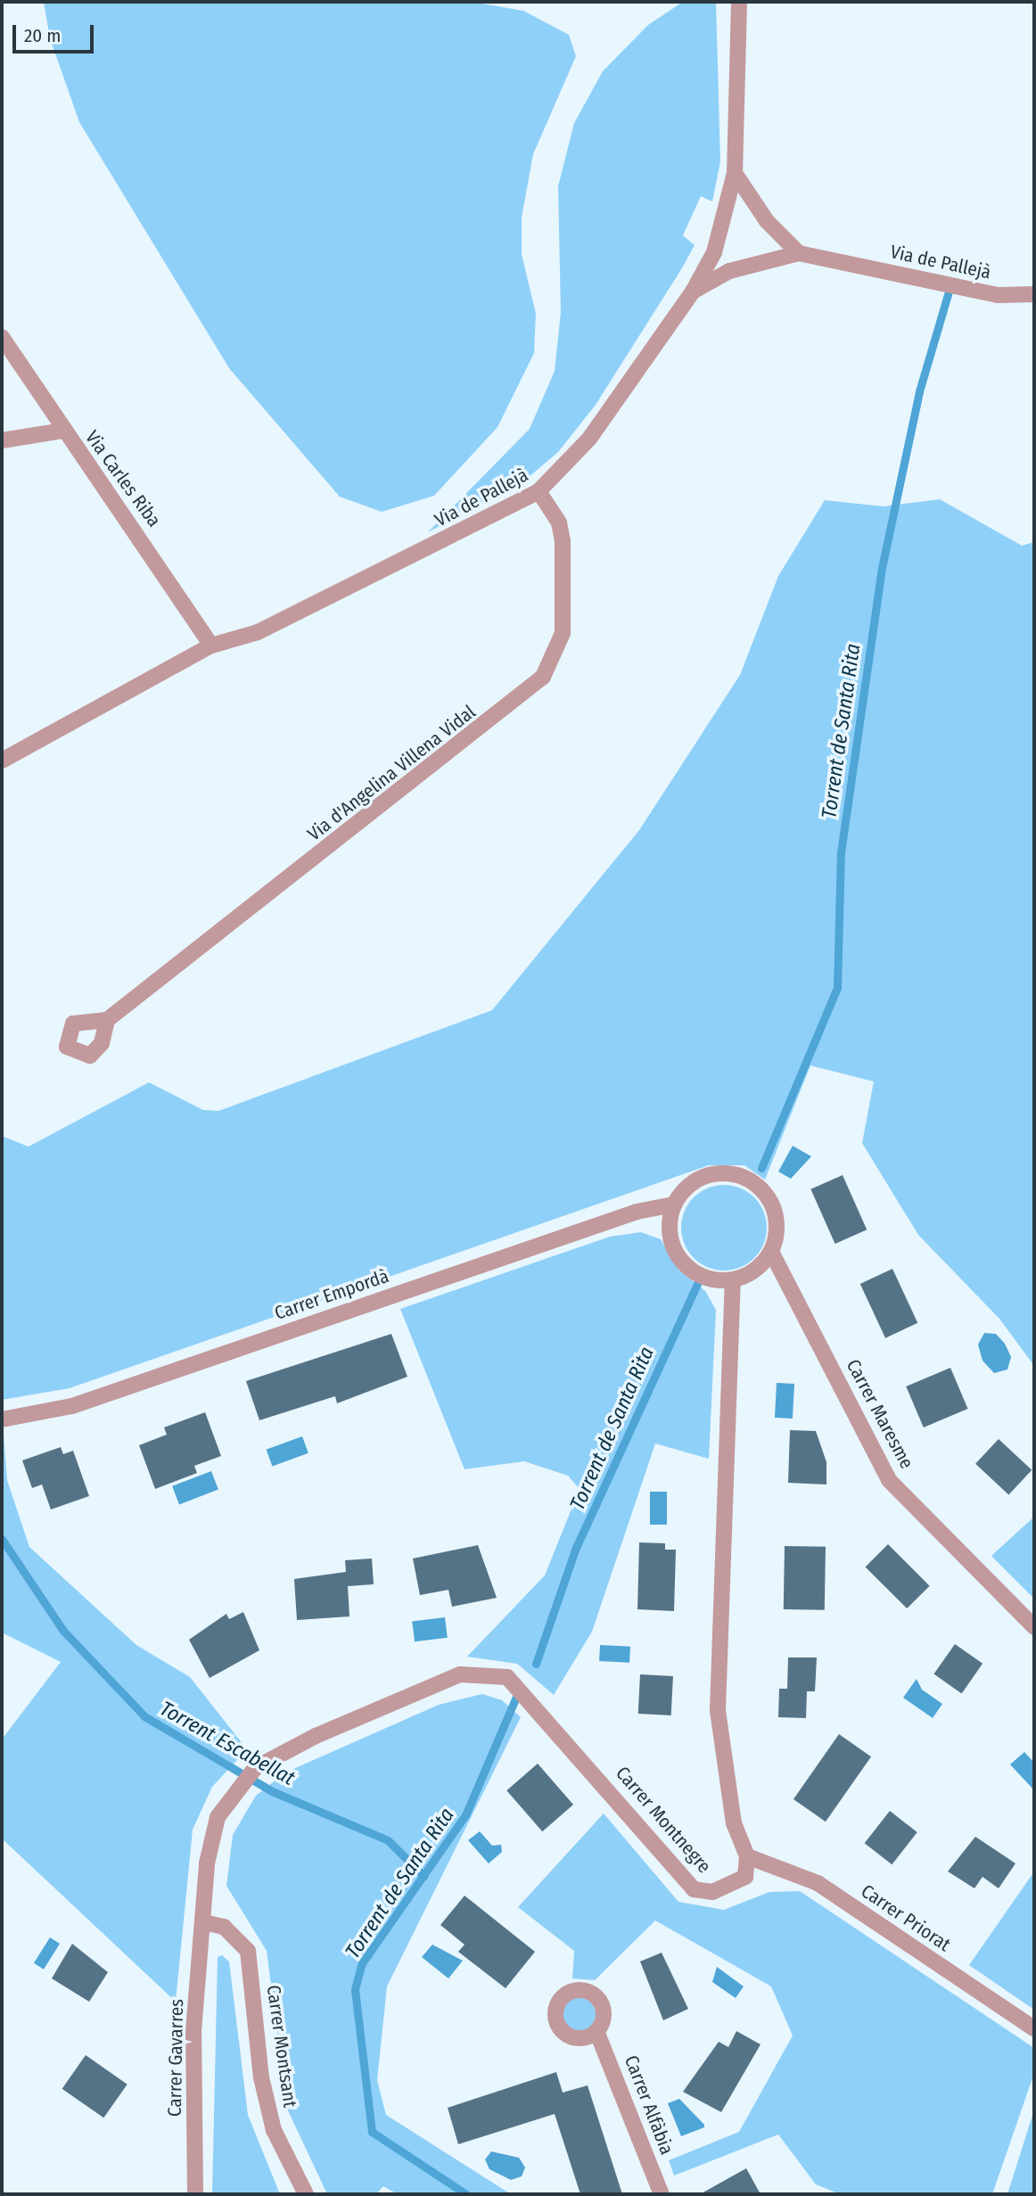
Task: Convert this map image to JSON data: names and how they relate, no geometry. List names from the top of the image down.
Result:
{
  "streets": {
    "street": [
      "Via de Pallejà",
      "Via Carles Riba",
      "Via d'Angelina Villena Vidal",
      "Carrer Empordà",
      "Carrer Maresme",
      "Carrer Montnegre",
      "Carrer Priorat",
      "Carrer Montsant",
      "Carrer Gavarres",
      "Carrer Alfàbia"
    ]
  },
  "crossings": [
    ["Via de Pallejà", "Via Carles Riba"],
    ["Via de Pallejà", "Via d'Angelina Villena Vidal"],
    ["Carrer Empordà", "Carrer Maresme"],
    ["Carrer Montnegre", "Carrer Priorat"],
    ["Carrer Montnegre", "Carrer Montsant"],
    ["Carrer Montnegre", "Carrer Gavarres"],
    ["Carrer Montsant", "Carrer Gavarres"]
  ],
  "water": ["Torrent de Santa Rita", "Torrent Escabellat"],
  "scale_bar": "20 m"
}
